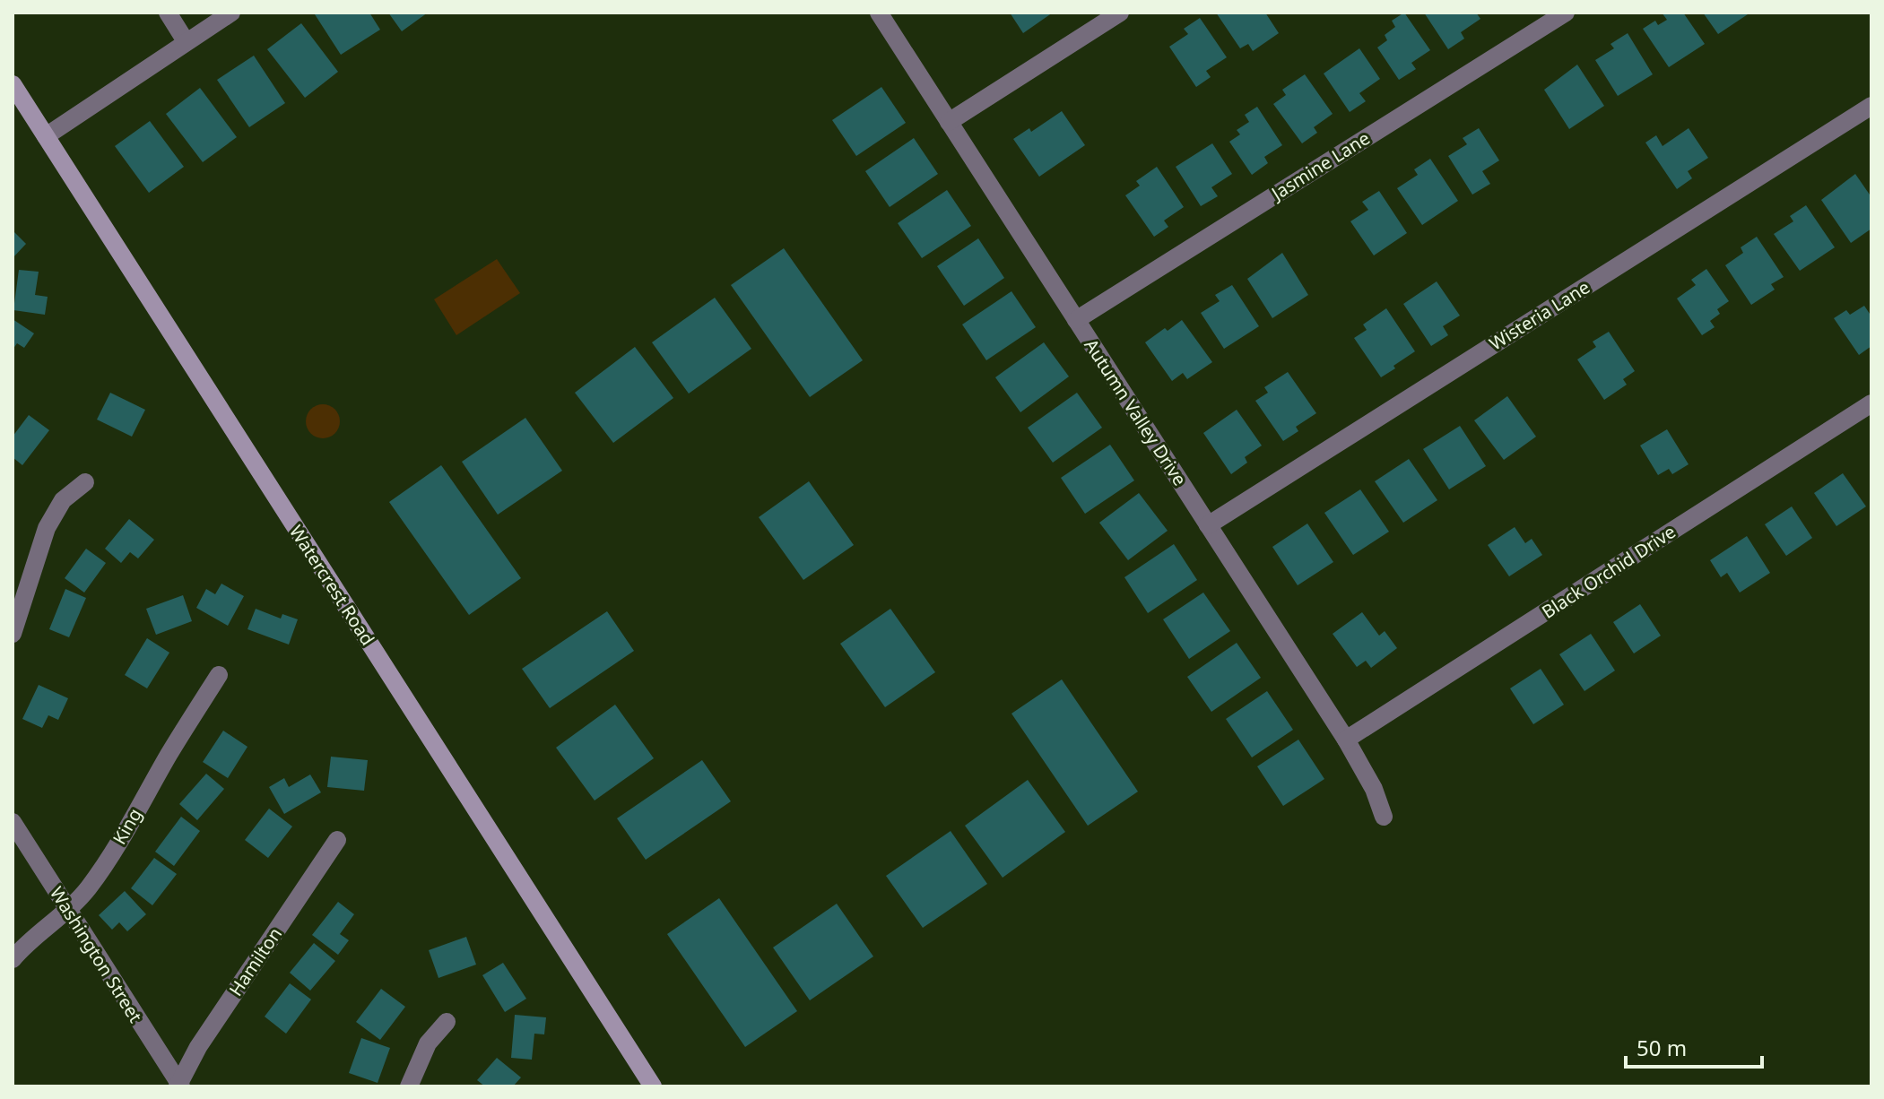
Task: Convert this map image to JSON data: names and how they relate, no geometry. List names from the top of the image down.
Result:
{
  "streets": {
    "street": [
      "Jasmine Lane",
      "Wisteria Lane",
      "Autumn Valley Drive",
      "Black Orchid Drive",
      "Watercrest Road",
      "King",
      "Washington Street",
      "Hamilton"
    ]
  },
  "crossings": [
    ["Jasmine Lane", "Autumn Valley Drive"],
    ["Wisteria Lane", "Autumn Valley Drive"],
    ["Autumn Valley Drive", "Black Orchid Drive"],
    ["King", "Washington Street"],
    ["Washington Street", "Hamilton"]
  ],
  "scale_bar": "50 m"
}
